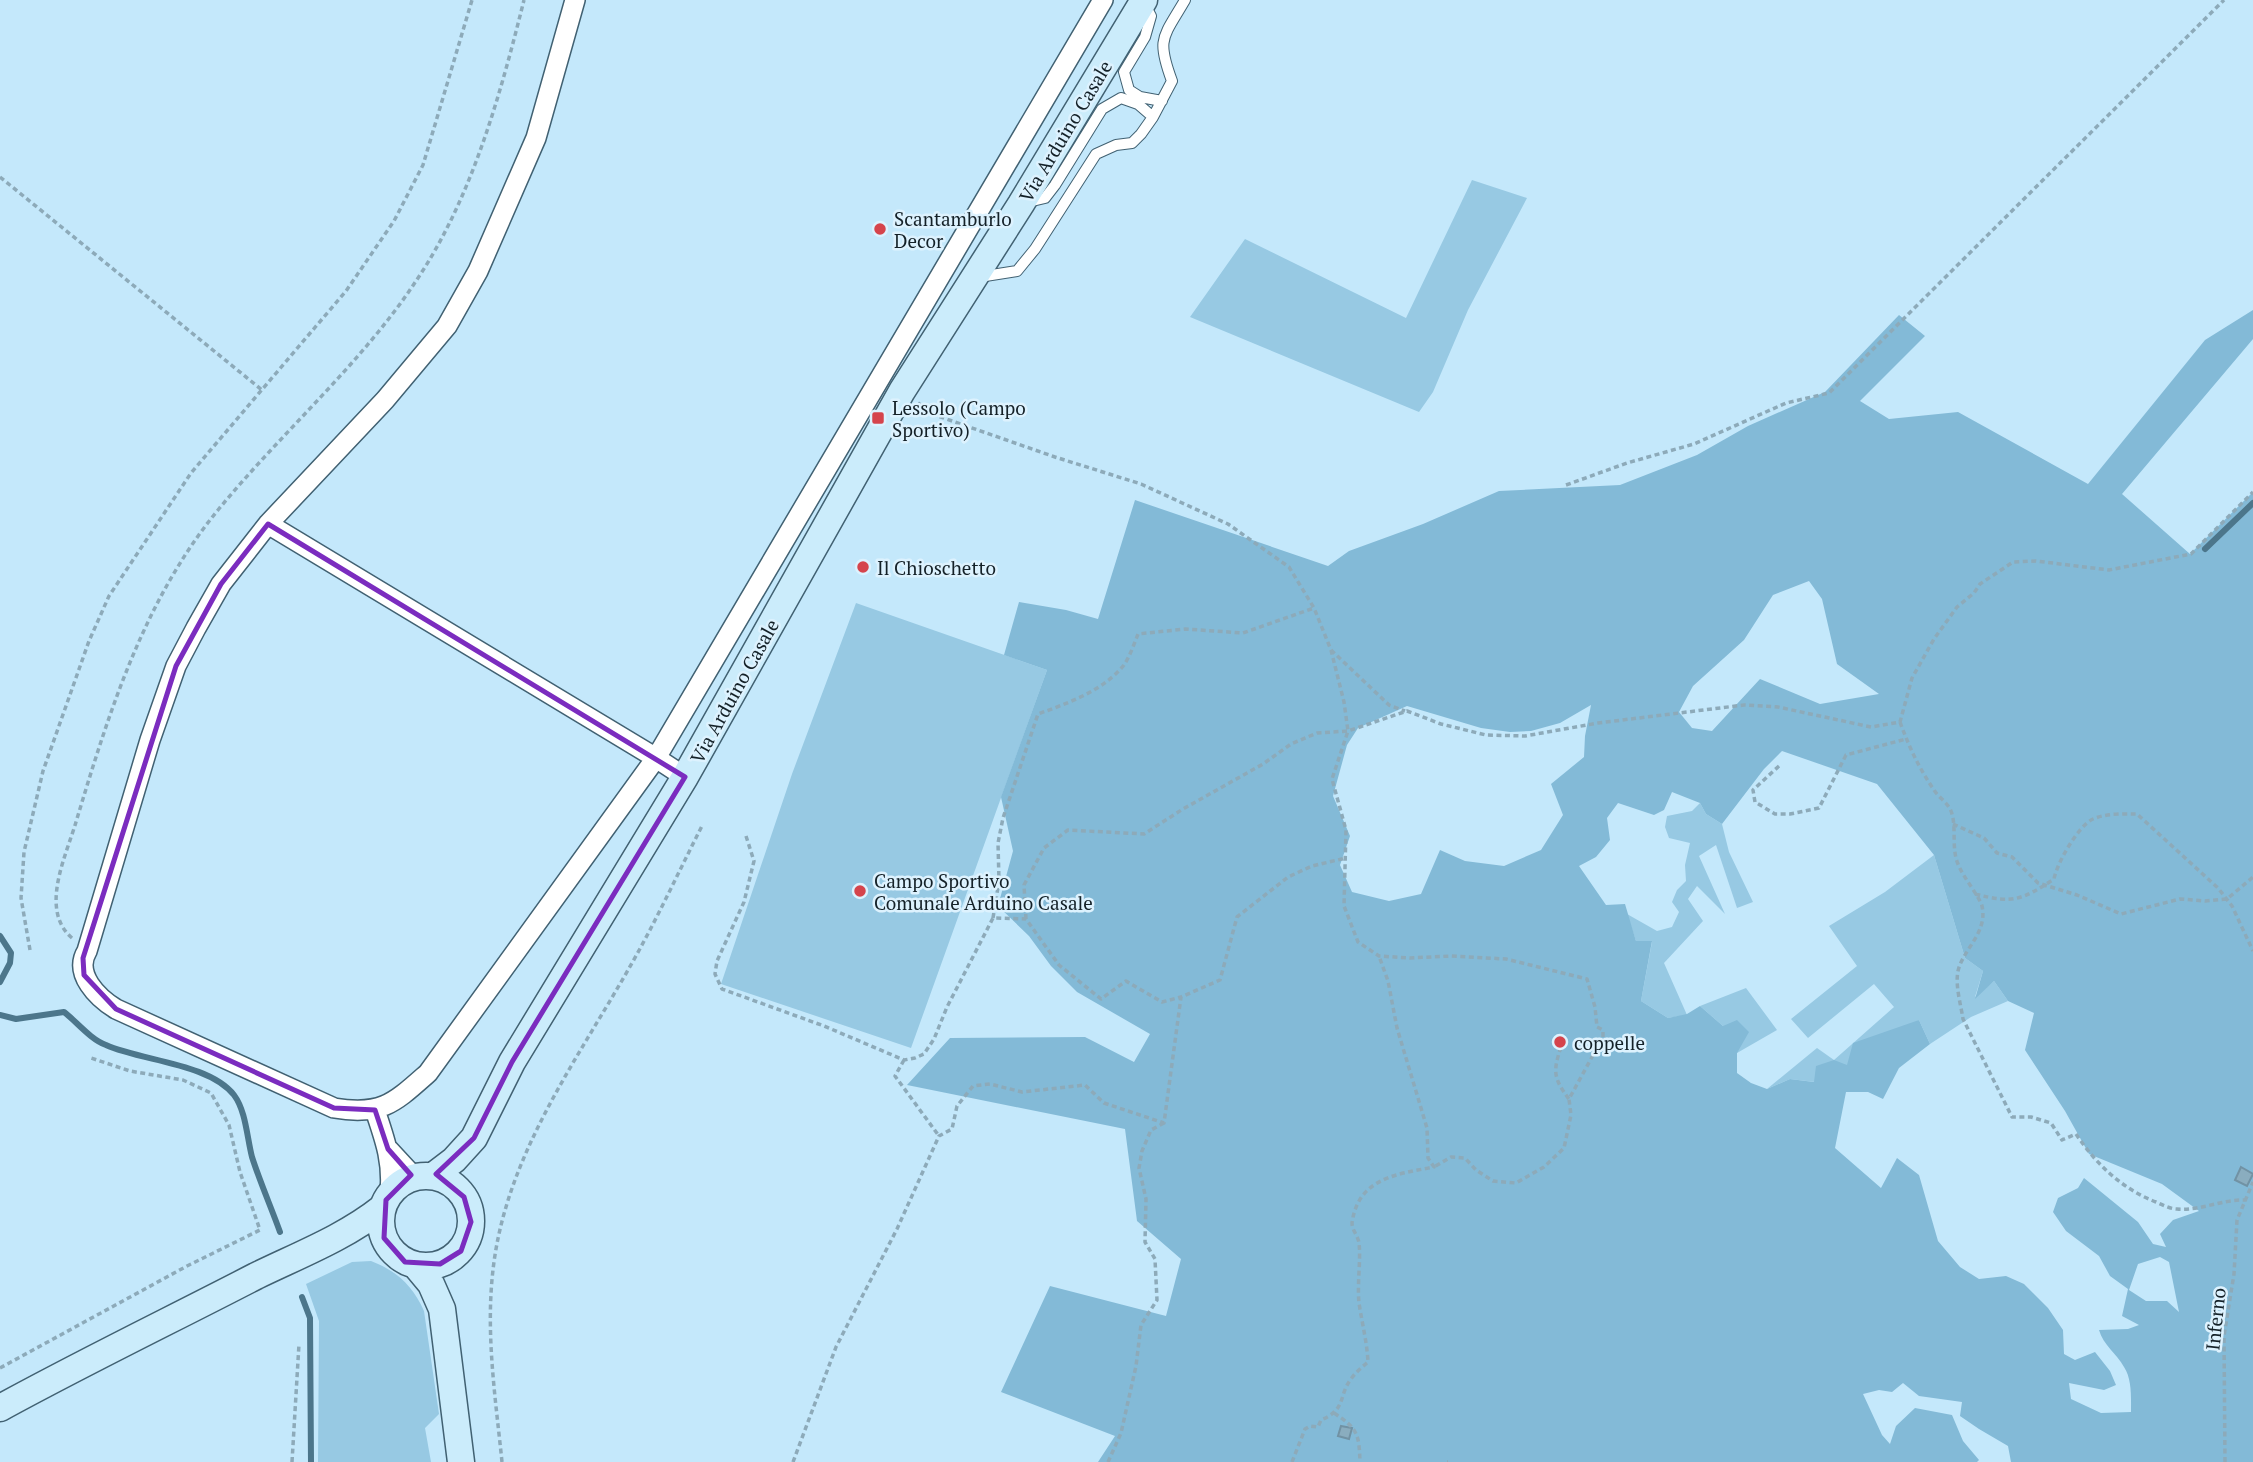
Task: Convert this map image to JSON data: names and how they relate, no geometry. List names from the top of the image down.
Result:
{
  "streets": {
    "main road": ["Via Arduino Casale"],
    "path": ["Inferno"]
  },
  "places": {
    "other": [
      "Scantamburlo Decor",
      "Il Chioschetto",
      "Campo Sportivo Comunale Arduino Casale",
      "coppelle"
    ],
    "transit": ["Lessolo (Campo Sportivo)"]
  }
}
